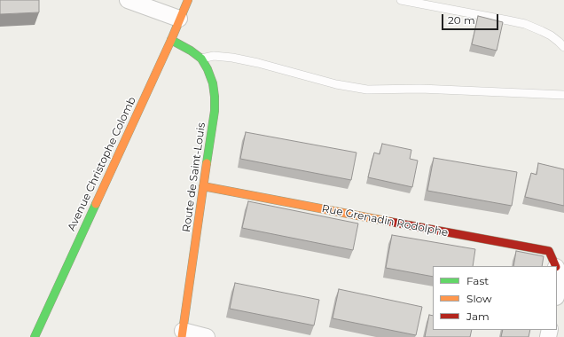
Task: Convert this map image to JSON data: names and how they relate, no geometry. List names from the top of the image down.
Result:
{
  "streets": {
    "street": ["Avenue Christophe Colomb", "Route de Saint-Louis", "Rue Grenadin Rodolphe"]
  },
  "crossings": [
    ["Avenue Christophe Colomb", "Route de Saint-Louis"],
    ["Route de Saint-Louis", "Rue Grenadin Rodolphe"]
  ],
  "legend": ["Fast", "Slow", "Jam"],
  "scale_bar": "20 m"
}
